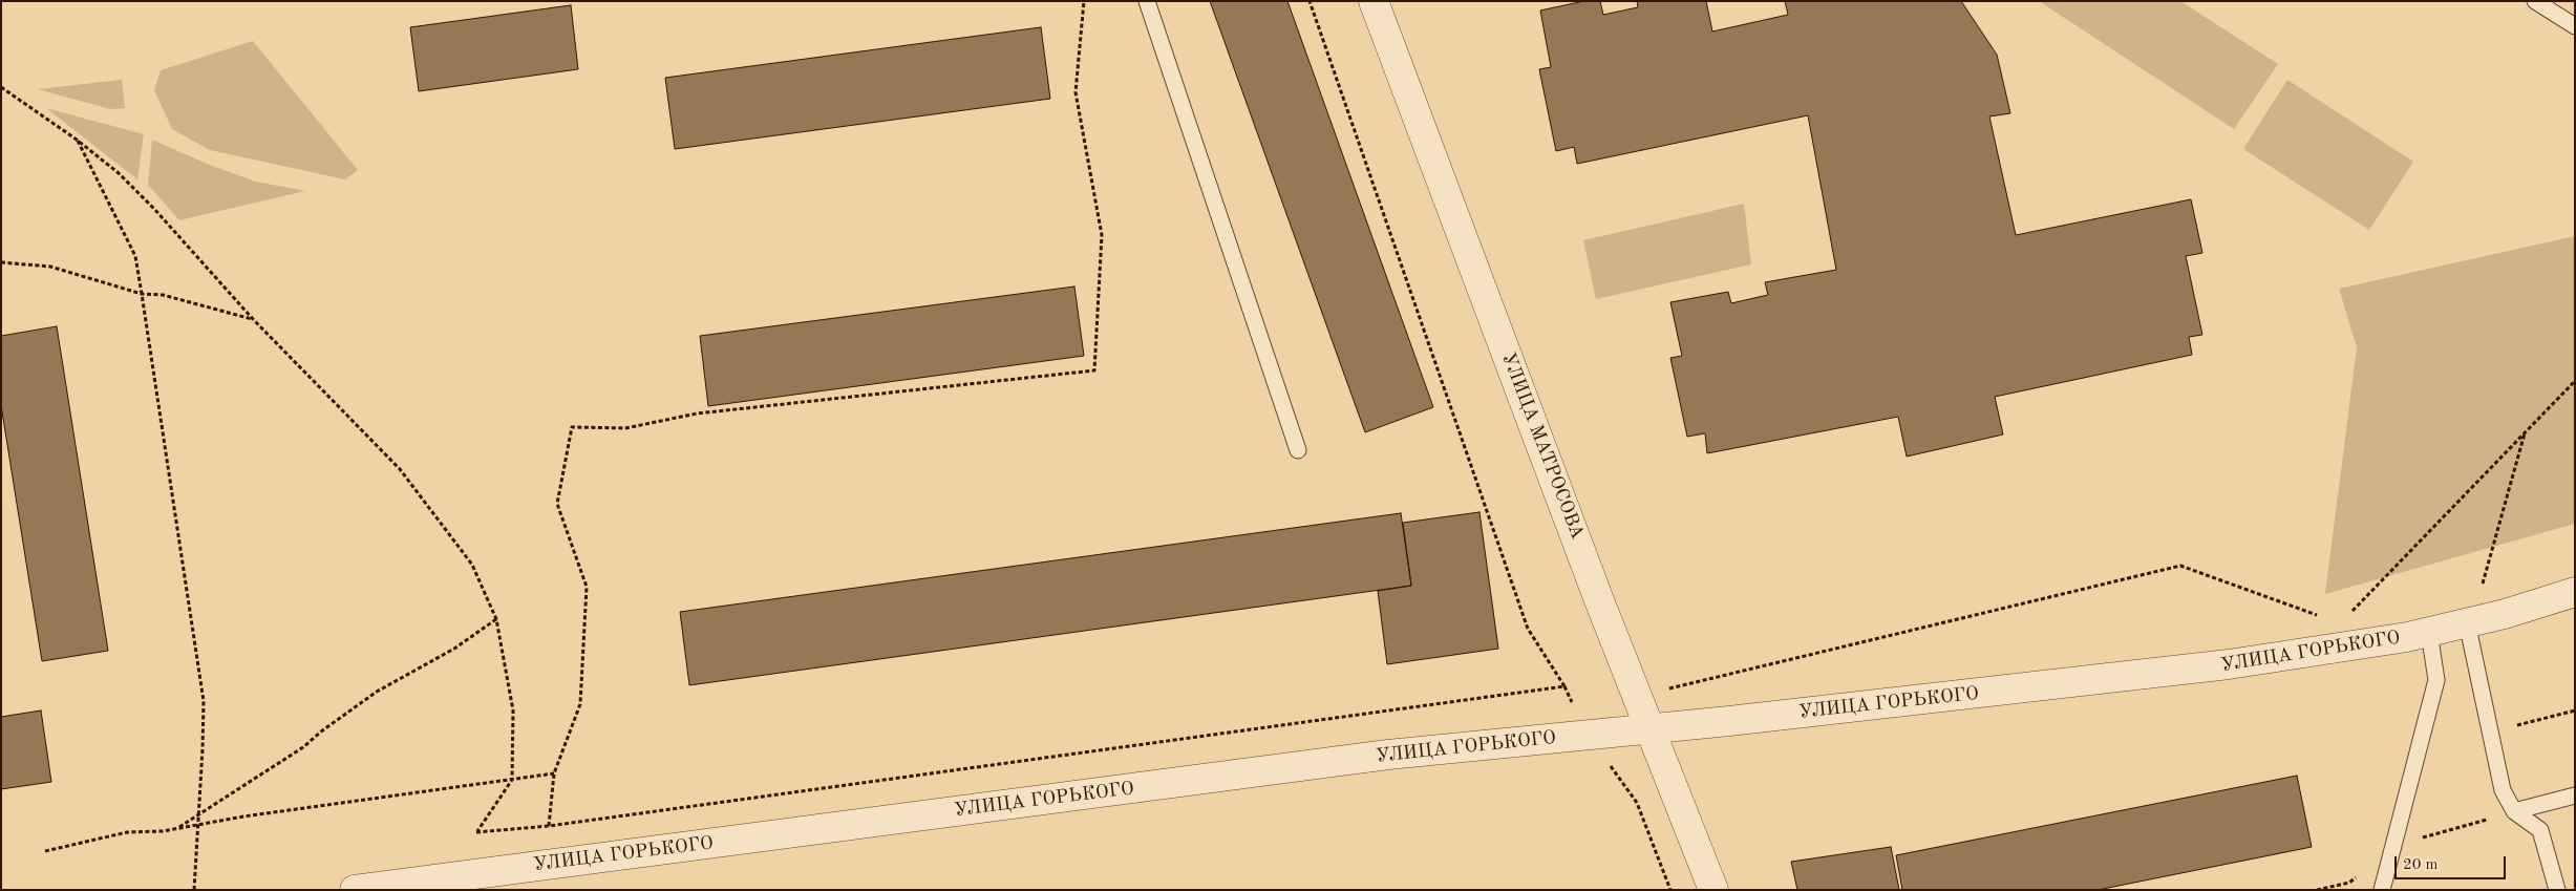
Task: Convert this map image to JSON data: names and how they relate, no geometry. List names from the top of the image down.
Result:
{
  "streets": {
    "street": ["УЛИЦА МАТРОСОВА", "УЛИЦА ГОРЬКОГО"]
  },
  "crossings": [
    ["УЛИЦА МАТРОСОВА", "УЛИЦА ГОРЬКОГО"]
  ],
  "scale_bar": "20 m"
}
